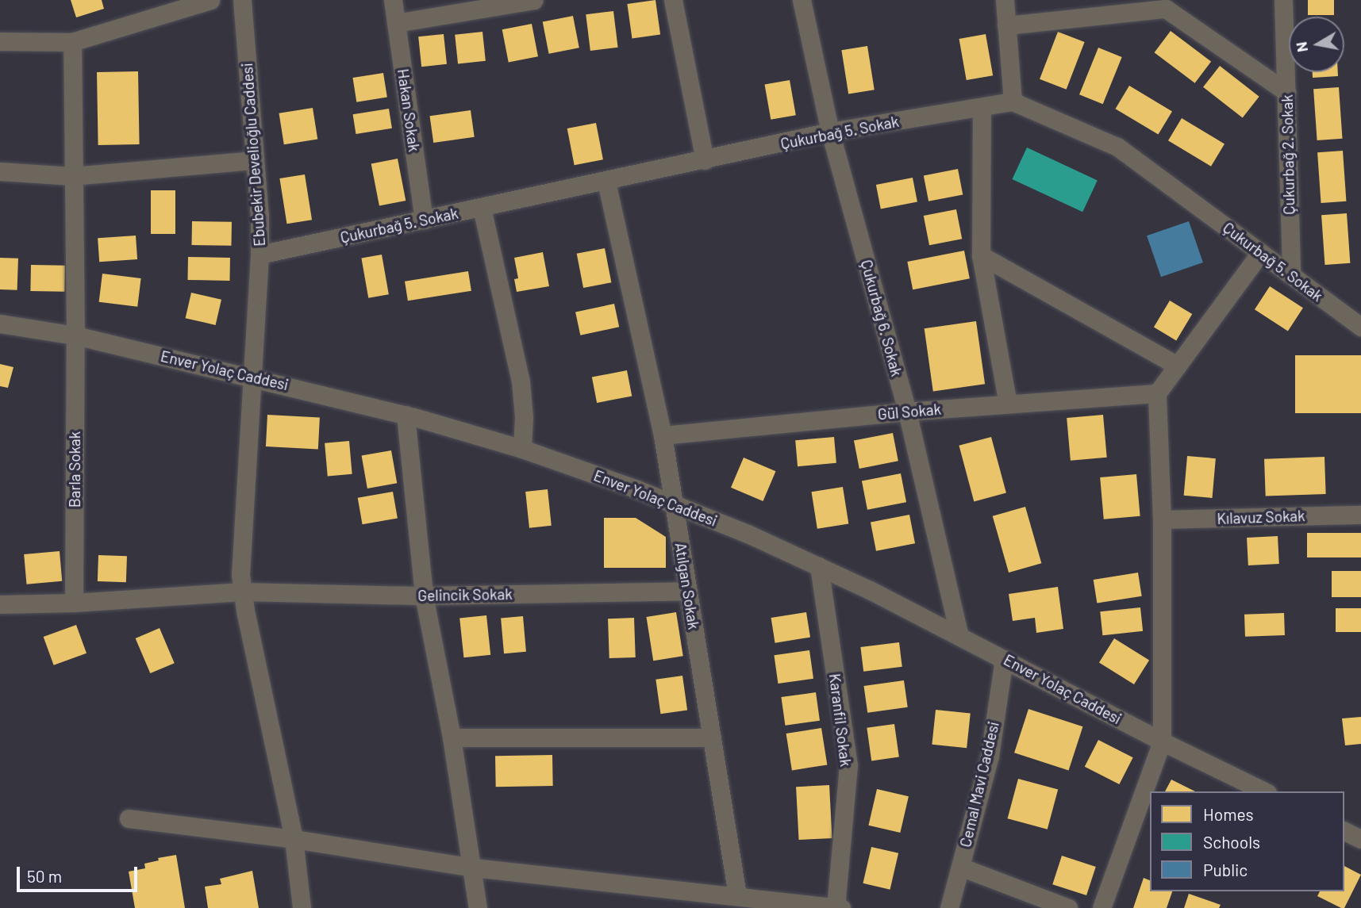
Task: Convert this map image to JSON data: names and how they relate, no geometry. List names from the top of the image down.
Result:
{
  "streets": {
    "street": [
      "Hakan Sokak",
      "Çukurbağ 5. Sokak",
      "Ebubekir Develioğlu Caddesi",
      "Çukurbağ 2. Sokak",
      "Çukurbağ 6. Sokak",
      "Enver Yolaç Caddesi",
      "Gül Sokak",
      "Barla Sokak",
      "Kılavuz Sokak",
      "Atılgan Sokak",
      "Gelincik Sokak",
      "Karanfil Sokak",
      "Cemal Mavi Caddesi"
    ]
  },
  "crossings": [
    ["Hakan Sokak", "Çukurbağ 5. Sokak"],
    ["Çukurbağ 5. Sokak", "Ebubekir Develioğlu Caddesi"],
    ["Çukurbağ 5. Sokak", "Çukurbağ 2. Sokak"],
    ["Çukurbağ 5. Sokak", "Çukurbağ 6. Sokak"],
    ["Çukurbağ 5. Sokak", "Atılgan Sokak"],
    ["Ebubekir Develioğlu Caddesi", "Enver Yolaç Caddesi"],
    ["Ebubekir Develioğlu Caddesi", "Gelincik Sokak"],
    ["Çukurbağ 6. Sokak", "Enver Yolaç Caddesi"],
    ["Çukurbağ 6. Sokak", "Gül Sokak"],
    ["Enver Yolaç Caddesi", "Barla Sokak"],
    ["Enver Yolaç Caddesi", "Atılgan Sokak"],
    ["Enver Yolaç Caddesi", "Karanfil Sokak"],
    ["Enver Yolaç Caddesi", "Cemal Mavi Caddesi"],
    ["Gül Sokak", "Atılgan Sokak"],
    ["Barla Sokak", "Gelincik Sokak"],
    ["Atılgan Sokak", "Gelincik Sokak"]
  ],
  "legend": ["Homes", "Schools", "Public"],
  "scale_bar": "50 m",
  "north": "left"
}
